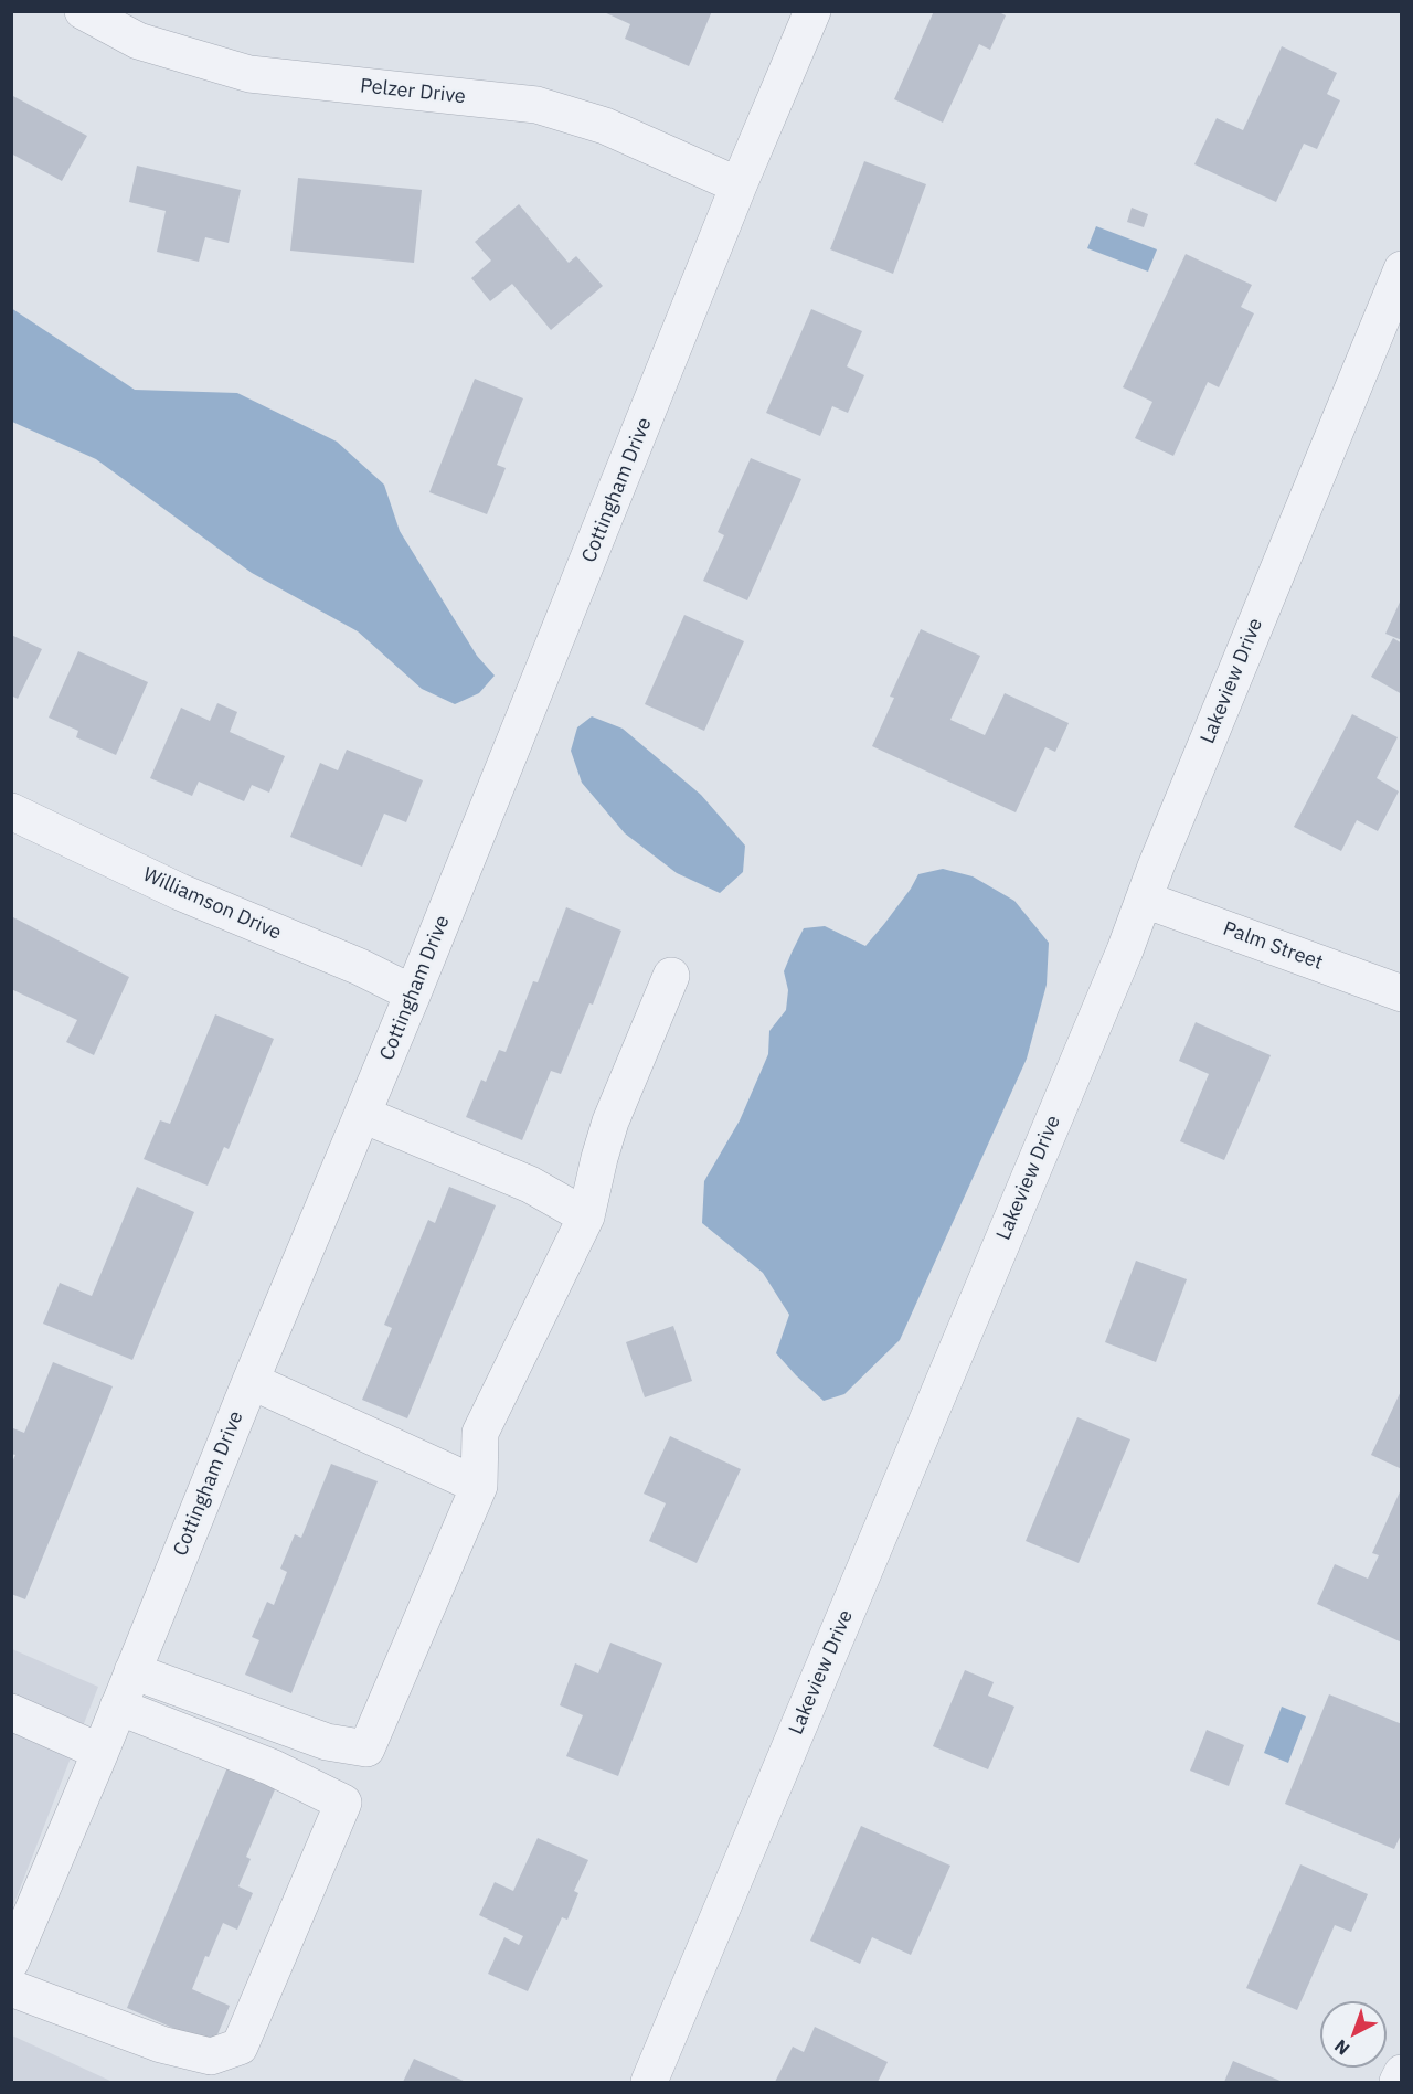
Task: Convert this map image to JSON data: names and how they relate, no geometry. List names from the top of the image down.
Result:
{
  "streets": {
    "street": [
      "Pelzer Drive",
      "Cottingham Drive",
      "Lakeview Drive",
      "Williamson Drive",
      "Palm Street"
    ]
  },
  "crossings": [
    ["Pelzer Drive", "Cottingham Drive"],
    ["Cottingham Drive", "Williamson Drive"],
    ["Lakeview Drive", "Palm Street"]
  ],
  "north": "bottom left"
}
